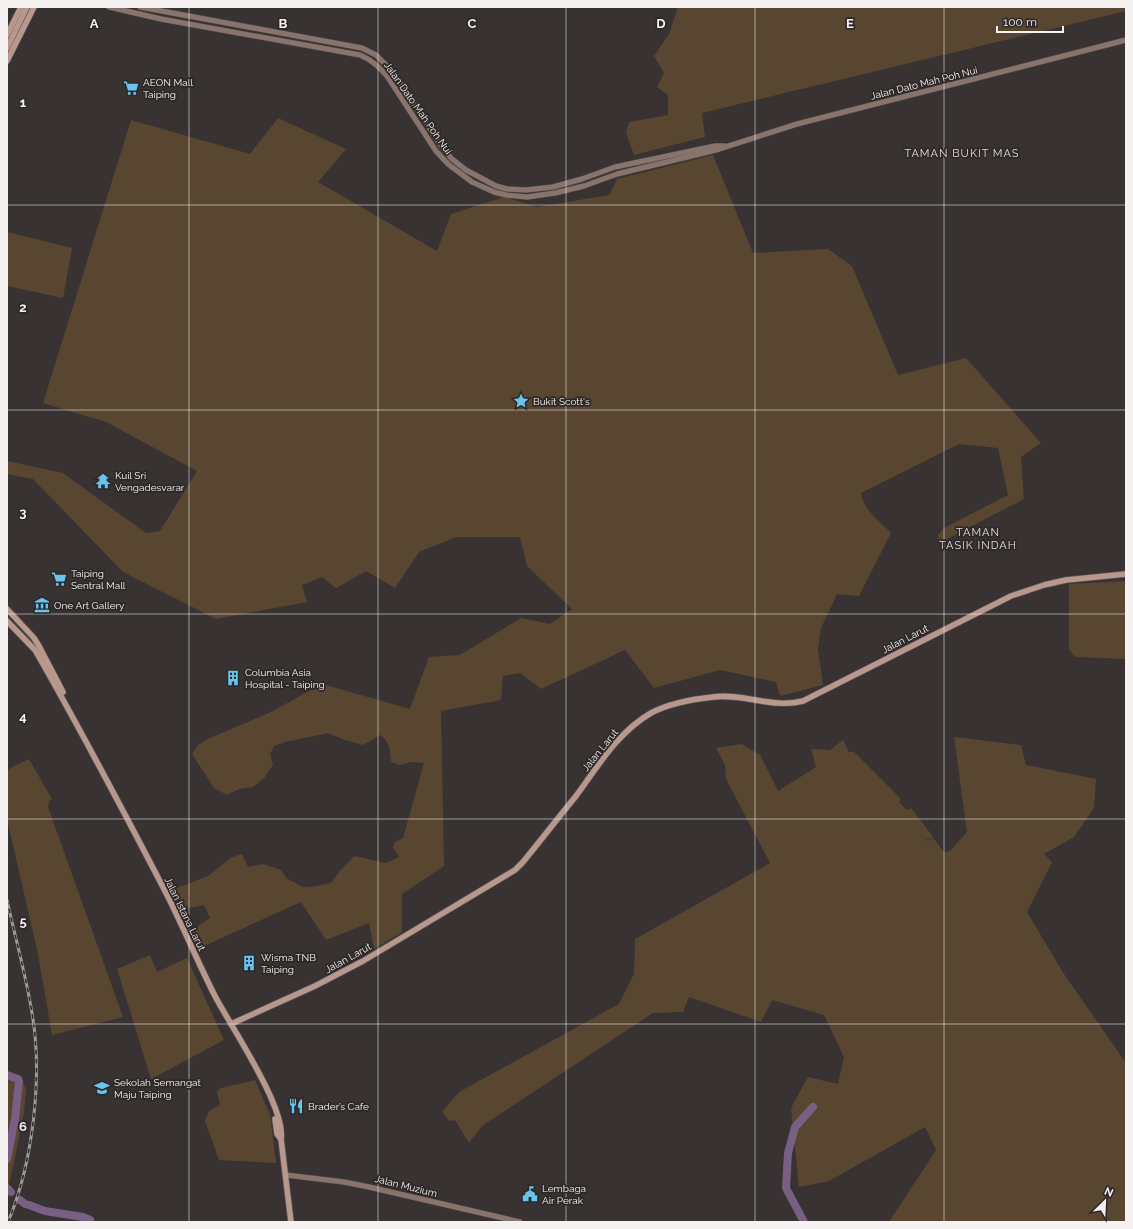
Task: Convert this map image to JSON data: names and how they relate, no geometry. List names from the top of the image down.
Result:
{
  "streets": {
    "main road": ["Jalan Larut", "Jalan Istana Larut"],
    "street": ["Jalan Dato Mah Poh Nui", "Jalan Muzium"]
  },
  "crossings": [
    ["Jalan Larut", "Jalan Istana Larut"],
    ["Jalan Istana Larut", "Jalan Muzium"]
  ],
  "districts": ["TAMAN BUKIT MAS", "TAMAN TASIK INDAH"],
  "places": {
    "supermarket": ["AEON Mall Taiping", "Taiping Sentral Mall"],
    "place": ["Bukit Scott's"],
    "temple": ["Kuil Sri Vengadesvarar"],
    "museum": ["One Art Gallery"],
    "building": ["Columbia Asia Hospital - Taiping", "Wisma TNB Taiping"],
    "school or university": ["Sekolah Semangat Maju Taiping"],
    "restaurant": ["Brader’s Cafe"],
    "public building": ["Lembaga Air Perak"]
  },
  "scale_bar": "100 m",
  "north": "top right",
  "grid": {
    "columns": [
      "A",
      "B",
      "C",
      "D",
      "E"
    ],
    "rows": [
      "1",
      "2",
      "3",
      "4",
      "5",
      "6"
    ]
  }
}
